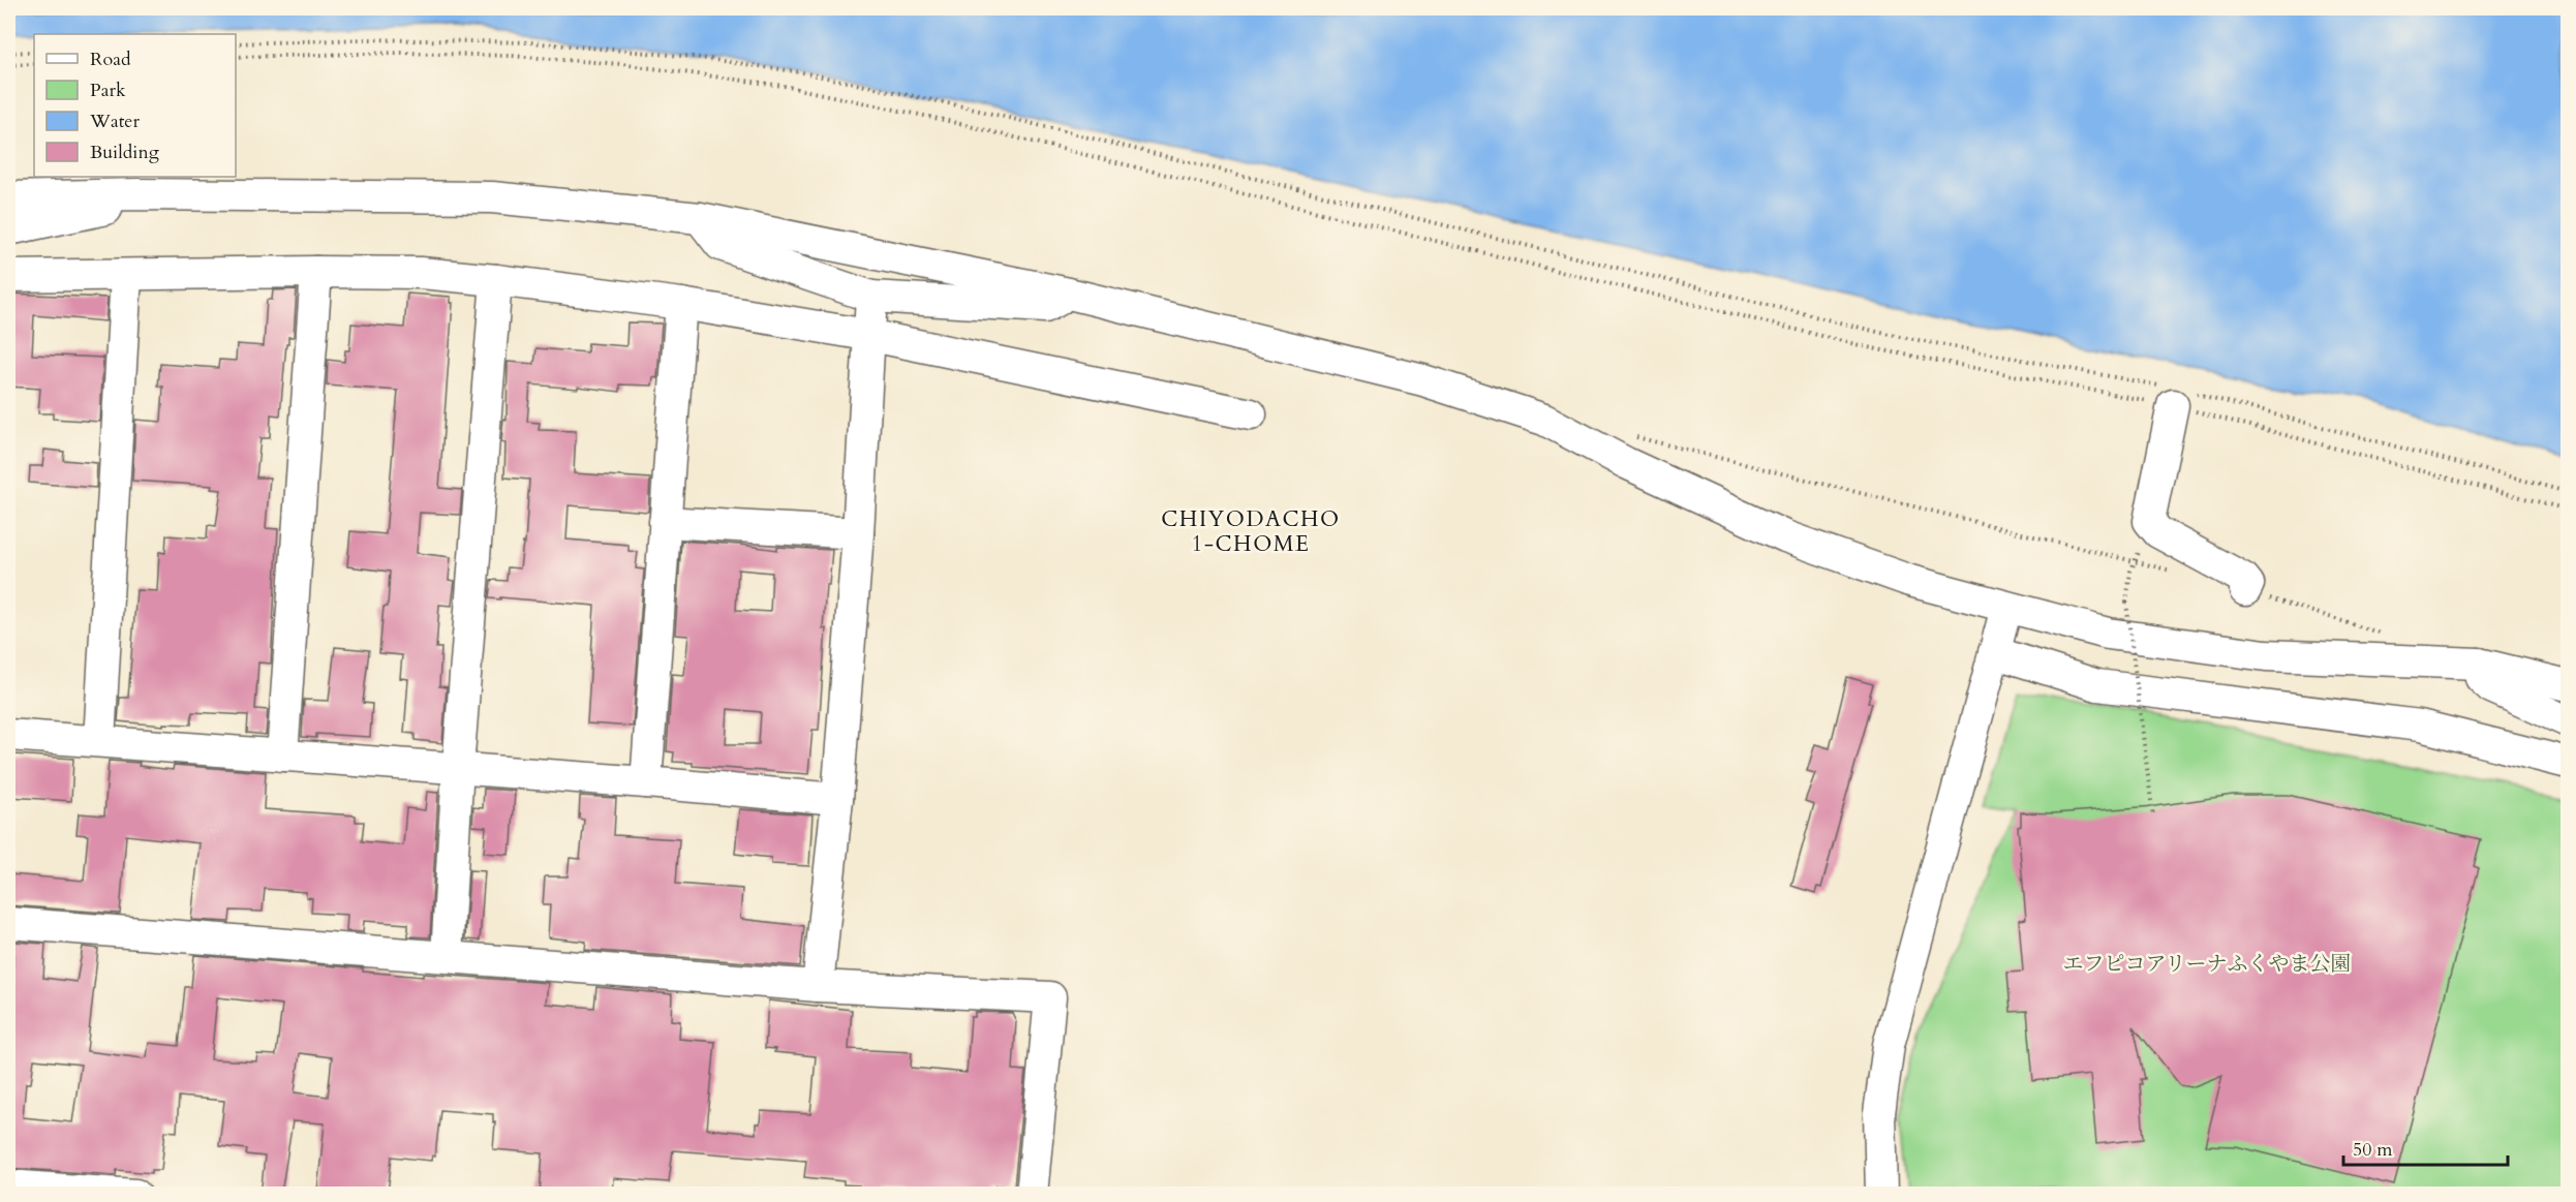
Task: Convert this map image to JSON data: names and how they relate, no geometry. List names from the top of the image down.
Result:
{
  "districts": ["CHIYODACHO 1-CHOME"],
  "parks": ["エフピコアリーナふくやま公園"],
  "legend": [
    "Road",
    "Park",
    "Water",
    "Building"
  ],
  "scale_bar": "50 m"
}
